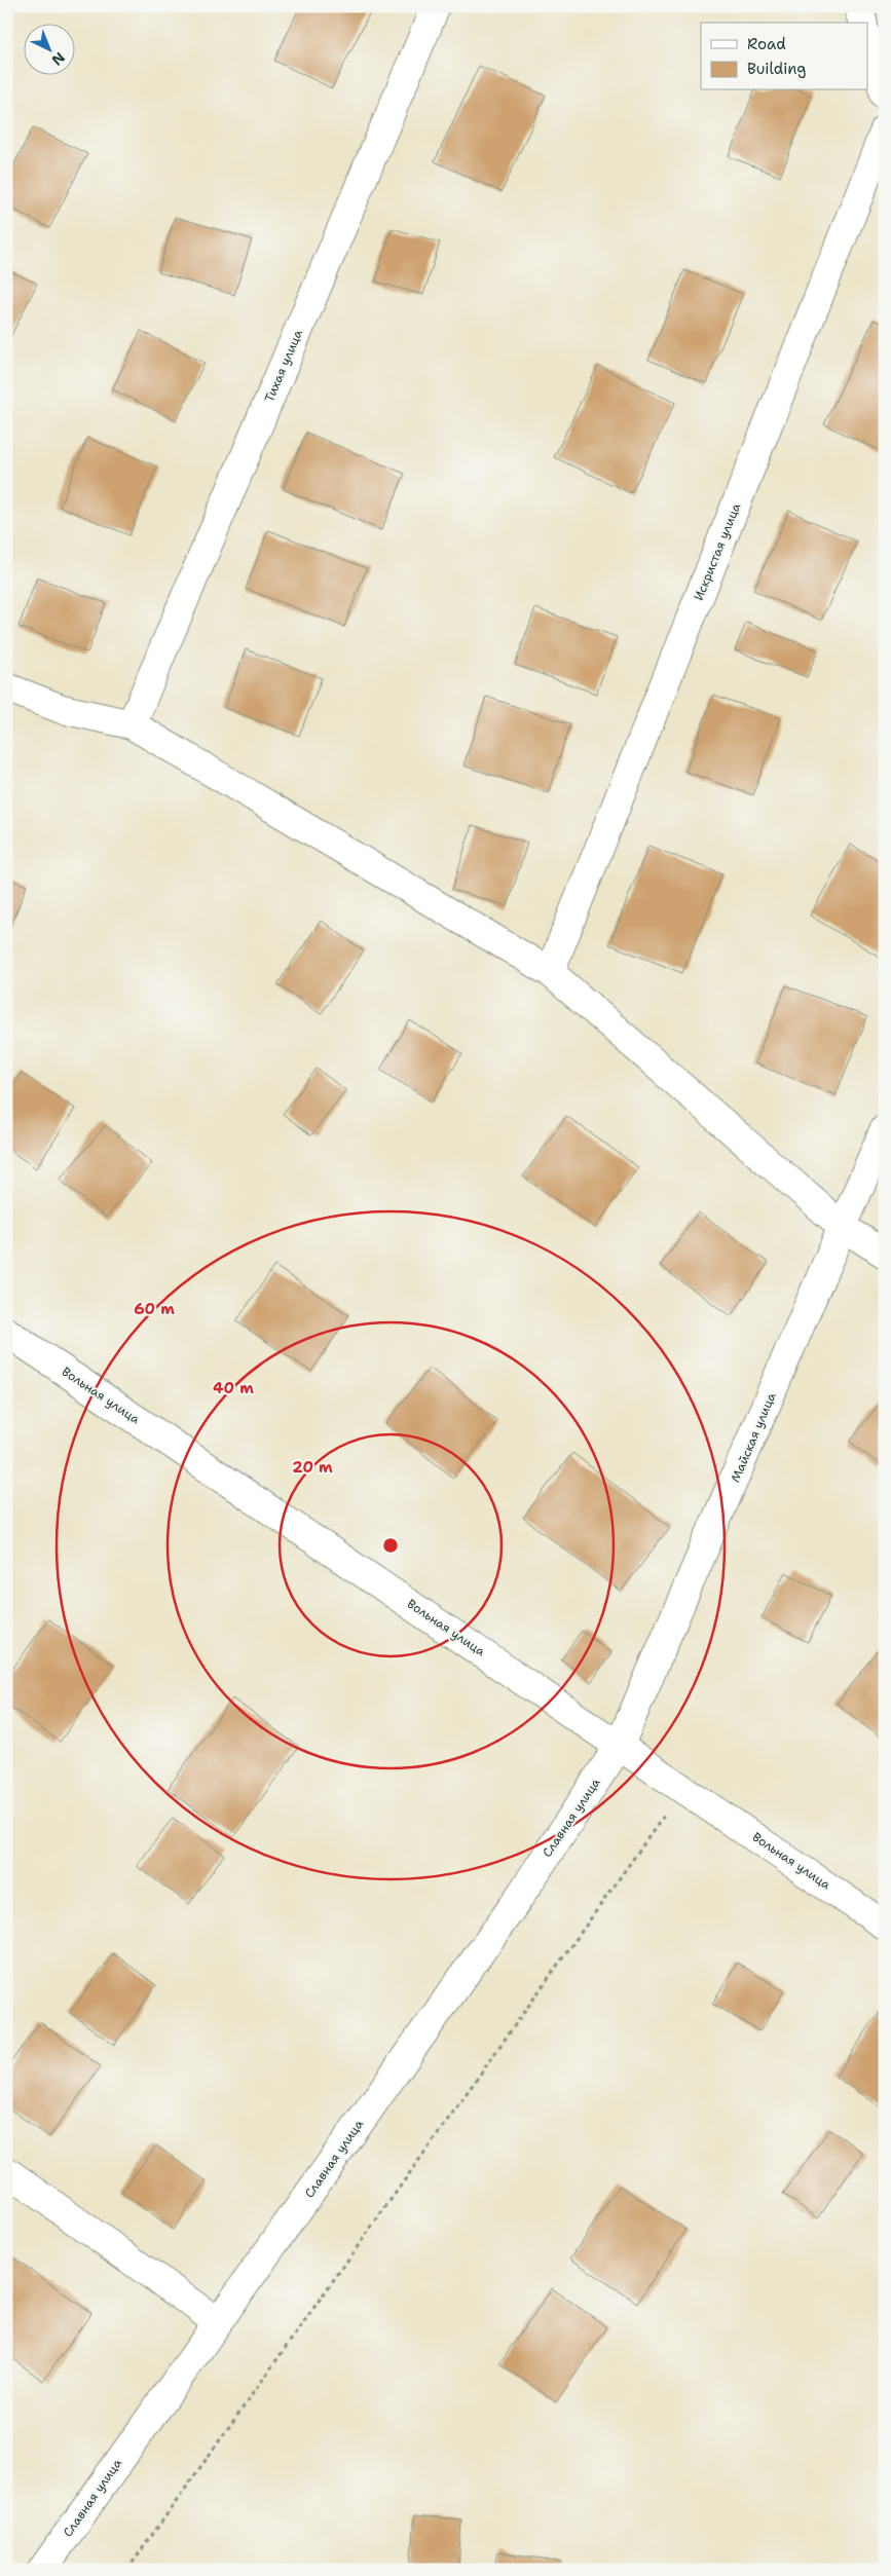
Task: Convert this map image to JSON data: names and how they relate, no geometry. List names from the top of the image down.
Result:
{
  "streets": {
    "street": [
      "Тихая улица",
      "Искристая улица",
      "Вольная улица",
      "Майская улица",
      "Славная улица"
    ]
  },
  "crossings": [
    ["Вольная улица", "Майская улица"],
    ["Вольная улица", "Славная улица"],
    ["Майская улица", "Славная улица"]
  ],
  "legend": ["Road", "Building"],
  "north": "bottom right",
  "rings": ["60 m", "40 m", "20 m"]
}
